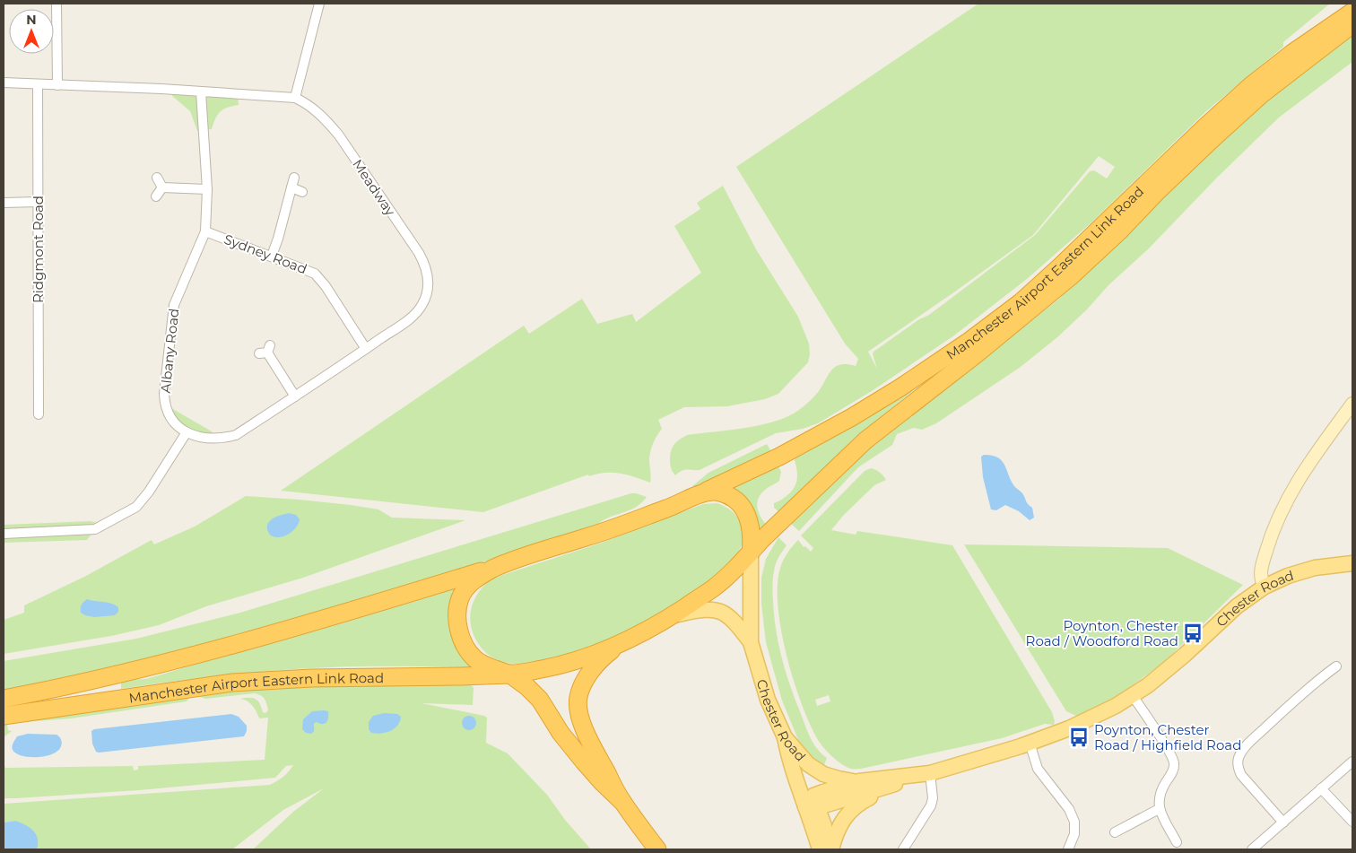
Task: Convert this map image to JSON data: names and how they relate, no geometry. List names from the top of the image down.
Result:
{
  "streets": {
    "highway": ["Manchester Airport Eastern Link Road"],
    "main road": ["Chester Road"],
    "street": [
      "Meadway",
      "Ridgmont Road",
      "Sydney Road",
      "Albany Road"
    ]
  },
  "crossings": [
    ["Meadway", "Ridgmont Road"],
    ["Meadway", "Sydney Road"],
    ["Meadway", "Albany Road"],
    ["Sydney Road", "Albany Road"],
    ["Manchester Airport Eastern Link Road", "Chester Road"]
  ],
  "places": {
    "bus stop": ["Poynton, Chester Road / Woodford Road", "Poynton, Chester Road / Highfield Road"]
  },
  "north": "top"
}
